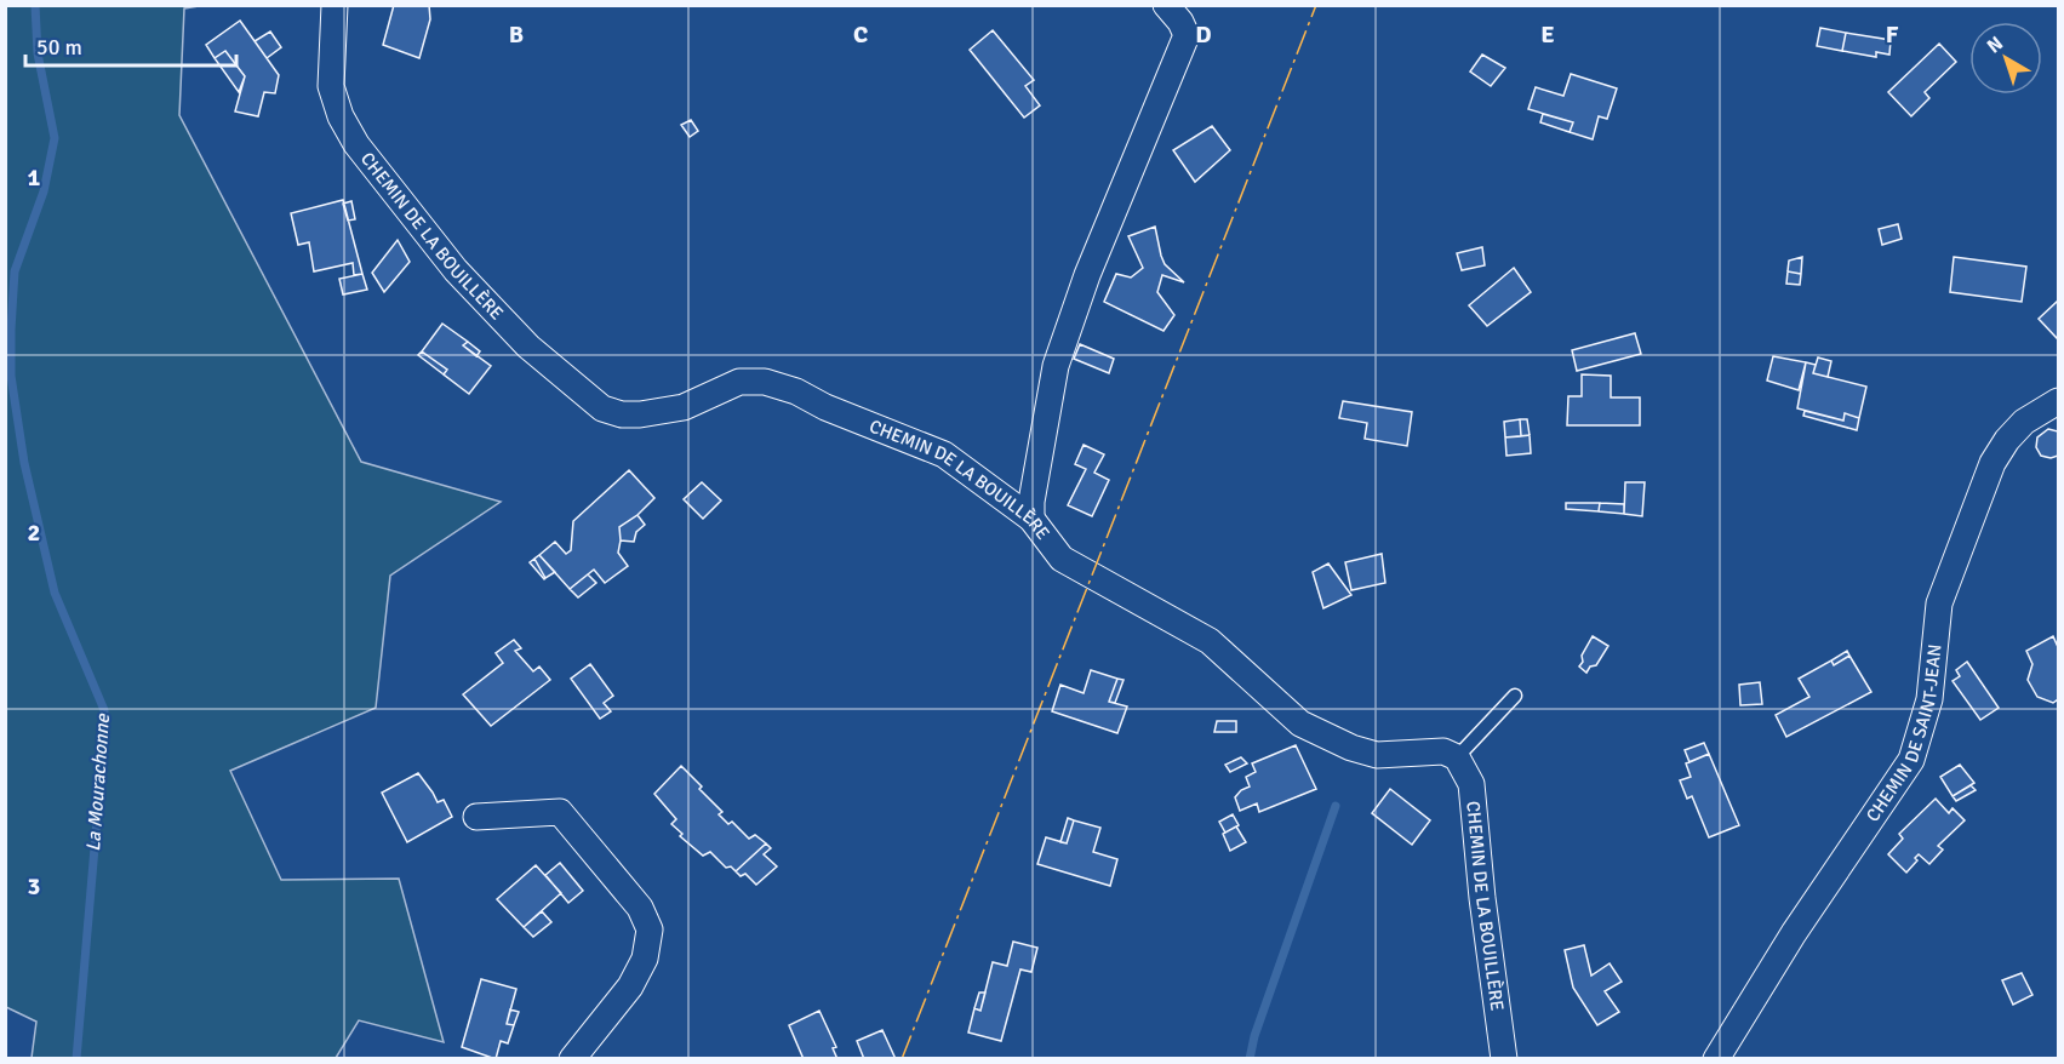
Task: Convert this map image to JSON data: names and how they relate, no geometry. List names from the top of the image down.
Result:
{
  "streets": {
    "street": ["CHEMIN DE LA BOUILLÈRE", "CHEMIN DE SAINT-JEAN"]
  },
  "water": ["La Mourachonne"],
  "scale_bar": "50 m",
  "north": "top left",
  "grid": {
    "columns": [
      "B",
      "C",
      "D",
      "E",
      "F"
    ],
    "rows": ["1", "2", "3"]
  }
}
